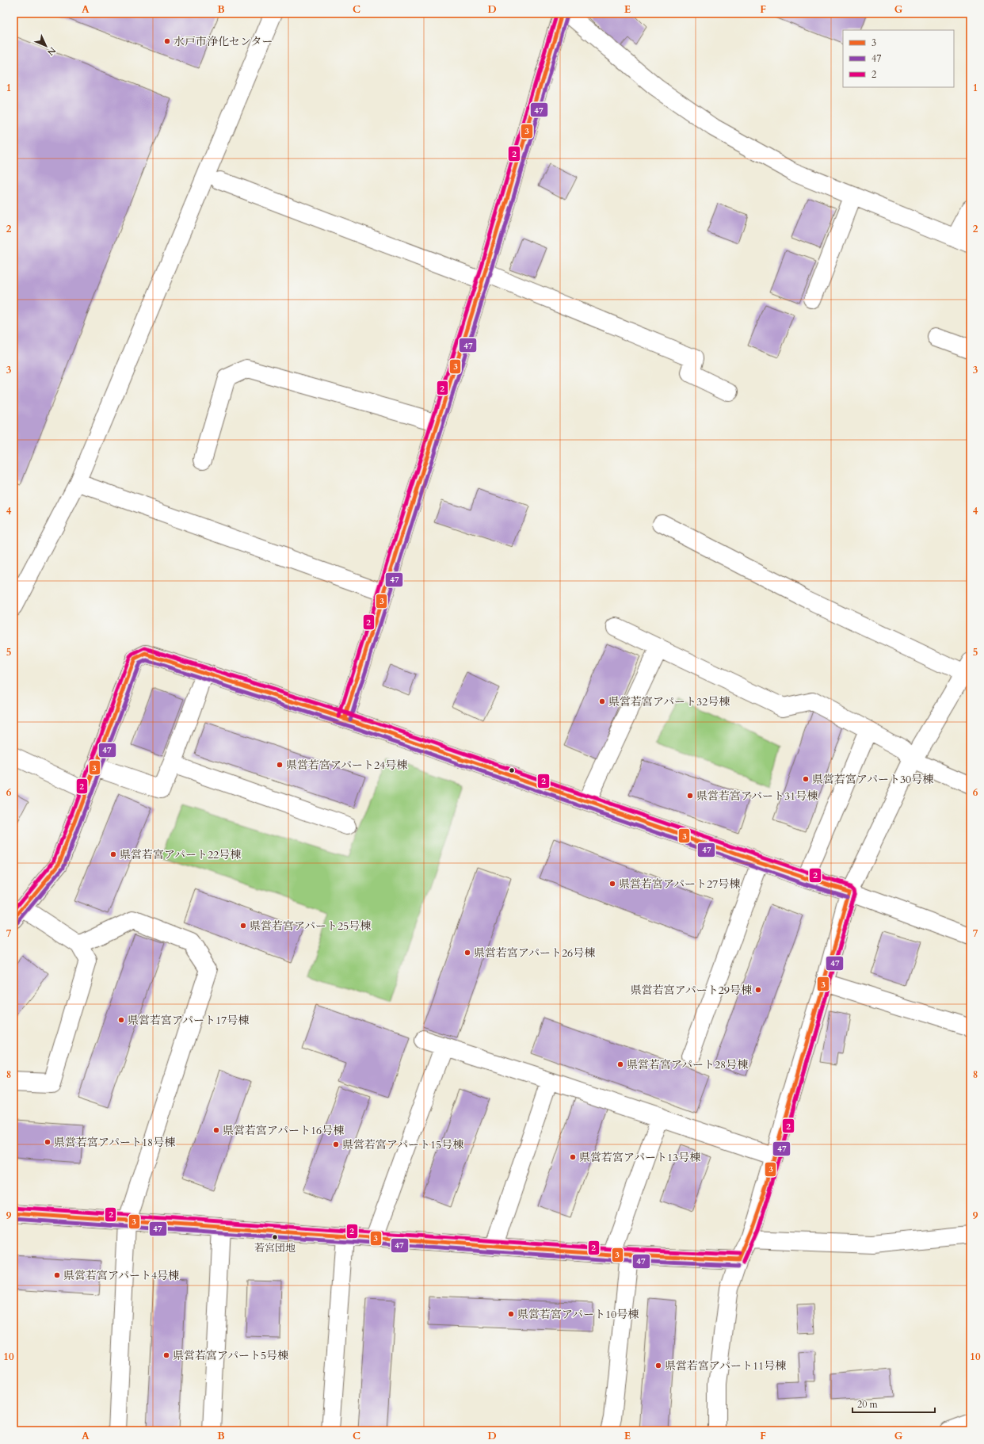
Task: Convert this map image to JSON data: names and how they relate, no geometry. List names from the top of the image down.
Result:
{
  "places": [
    "水戸市浄化センター",
    "県営若宮アパート32号棟",
    "県営若宮アパート24号棟",
    "県営若宮アパート30号棟",
    "県営若宮アパート31号棟",
    "県営若宮アパート22号棟",
    "県営若宮アパート27号棟",
    "県営若宮アパート25号棟",
    "県営若宮アパート26号棟",
    "県営若宮アパート29号棟",
    "県営若宮アパート17号棟",
    "県営若宮アパート28号棟",
    "県営若宮アパート16号棟",
    "県営若宮アパート18号棟",
    "県営若宮アパート15号棟",
    "県営若宮アパート13号棟",
    "若宮団地",
    "県営若宮アパート4号棟",
    "県営若宮アパート10号棟",
    "県営若宮アパート5号棟",
    "県営若宮アパート11号棟"
  ],
  "lines": ["transit line 3", "transit line 2", "transit line 47"],
  "legend": ["3", "47", "2"],
  "scale_bar": "20 m",
  "north": "bottom right",
  "grid": {
    "columns": [
      "A",
      "B",
      "C",
      "D",
      "E",
      "F",
      "G"
    ],
    "rows": [
      "1",
      "2",
      "3",
      "4",
      "5",
      "6",
      "7",
      "8",
      "9",
      "10"
    ]
  }
}
